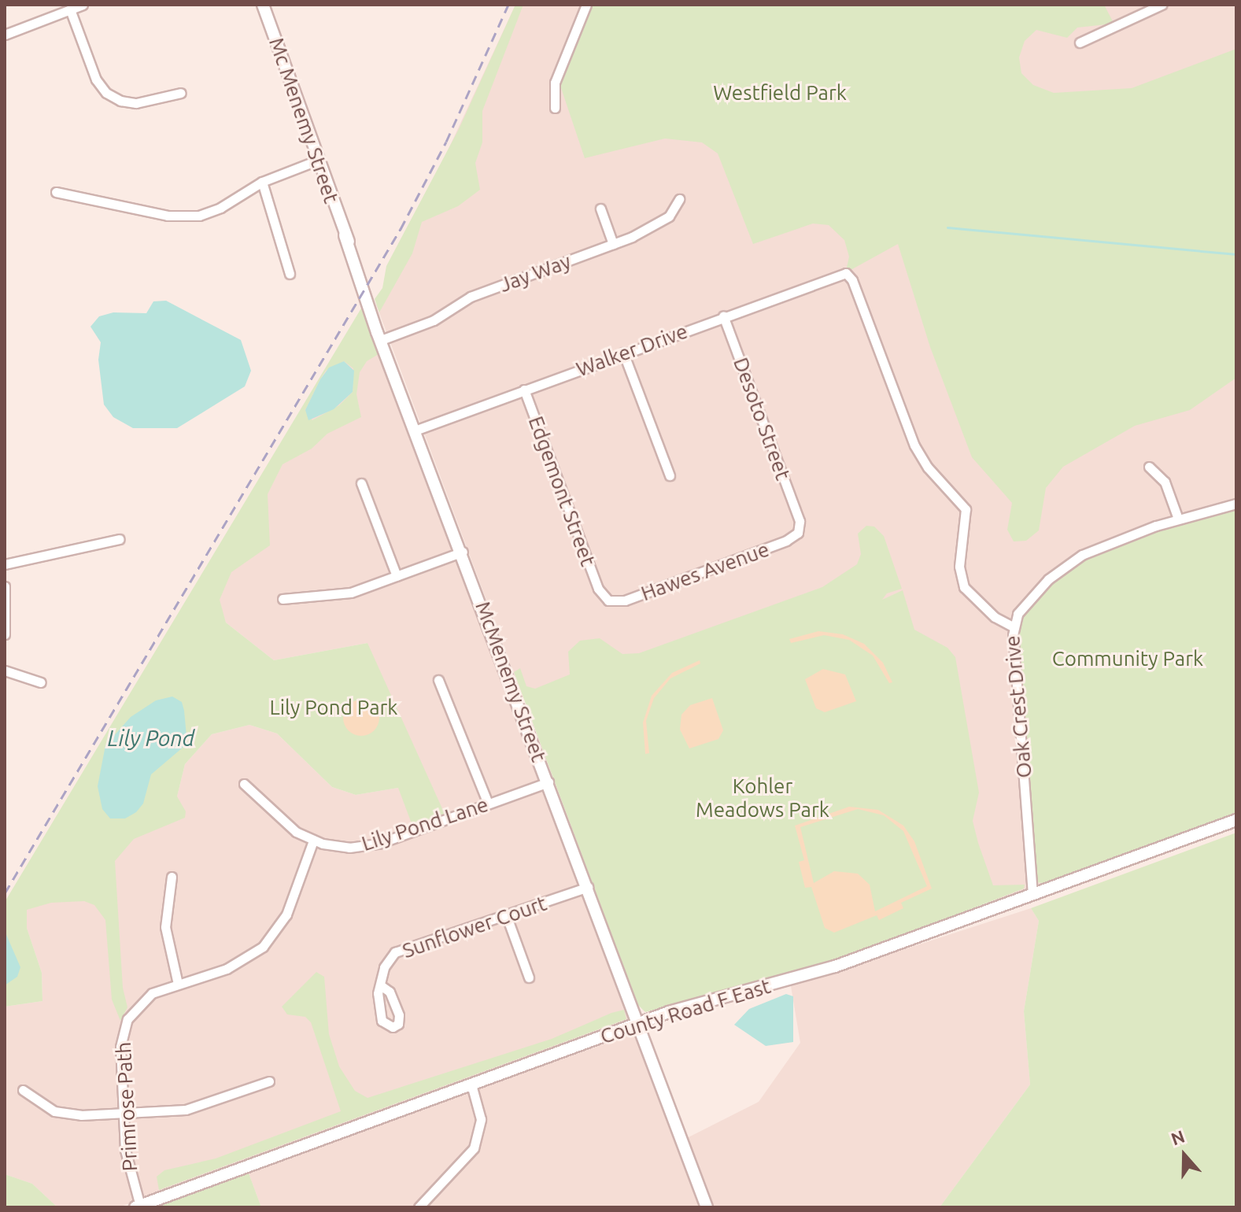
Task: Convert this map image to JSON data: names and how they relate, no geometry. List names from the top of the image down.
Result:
{
  "streets": {
    "street": [
      "Mc Menemy Street",
      "Jay Way",
      "Walker Drive",
      "Desoto Street",
      "Edgemont Street",
      "Hawes Avenue",
      "McMenemy Street",
      "Oak Crest Drive",
      "Lily Pond Lane",
      "Sunflower Court",
      "County Road F East",
      "Primrose Path"
    ]
  },
  "crossings": [
    ["Mc Menemy Street", "McMenemy Street"],
    ["Jay Way", "McMenemy Street"],
    ["Walker Drive", "Desoto Street"],
    ["Walker Drive", "Edgemont Street"],
    ["Walker Drive", "McMenemy Street"],
    ["Walker Drive", "Oak Crest Drive"],
    ["Desoto Street", "Hawes Avenue"],
    ["Edgemont Street", "Hawes Avenue"],
    ["McMenemy Street", "Lily Pond Lane"],
    ["McMenemy Street", "Sunflower Court"],
    ["McMenemy Street", "County Road F East"],
    ["Oak Crest Drive", "County Road F East"],
    ["Lily Pond Lane", "Primrose Path"],
    ["County Road F East", "Primrose Path"]
  ],
  "water": ["Lily Pond"],
  "parks": [
    "Westfield Park",
    "Community Park",
    "Lily Pond Park",
    "Kohler Meadows Park"
  ],
  "north": "top"
}
